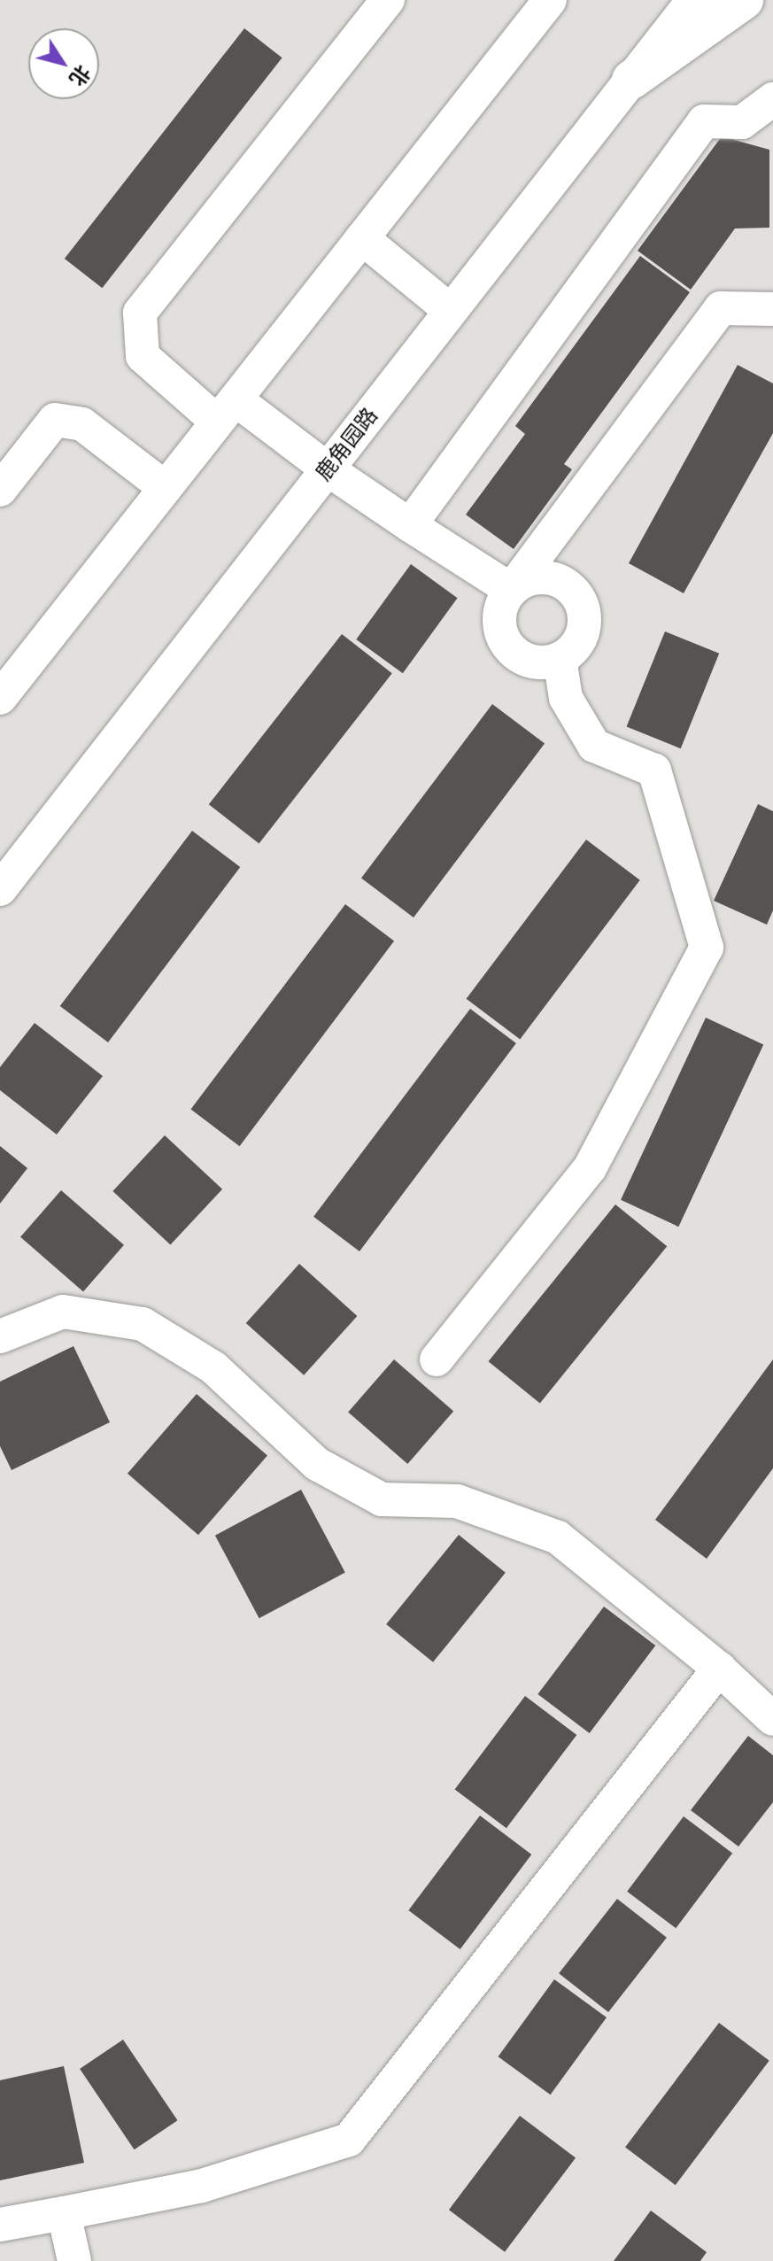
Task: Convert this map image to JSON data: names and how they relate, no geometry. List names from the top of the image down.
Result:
{
  "streets": {
    "street": ["鹿角园路"]
  },
  "north": "bottom right"
}
